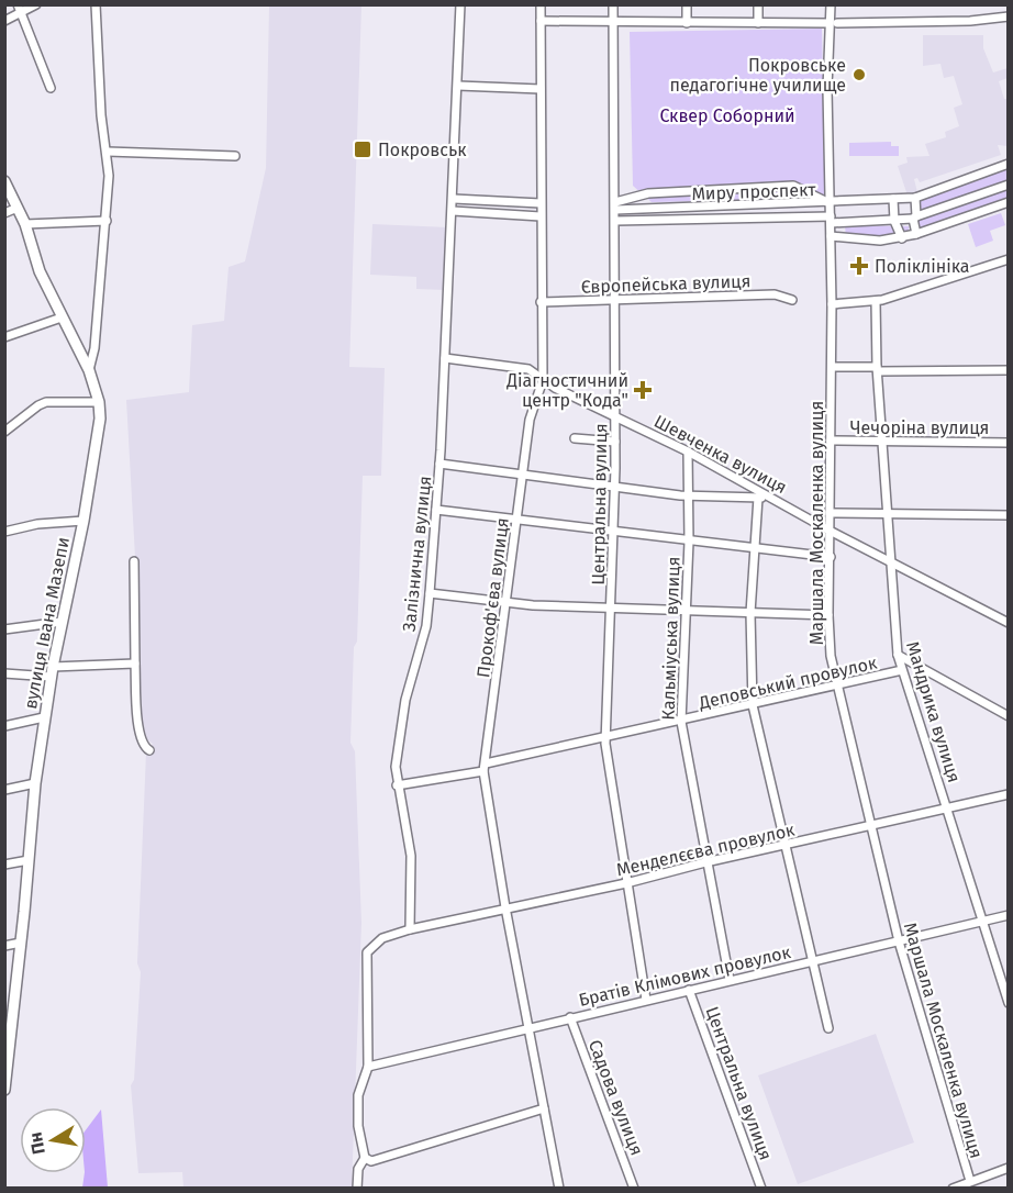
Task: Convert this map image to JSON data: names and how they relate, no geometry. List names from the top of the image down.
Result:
{
  "streets": {
    "main road": ["вулиця Івана Мазепи"],
    "street": [
      "Миру проспект",
      "Європейська вулиця",
      "Чечоріна вулиця",
      "Шевченка вулиця",
      "Центральна вулиця",
      "Маршала Москаленка вулиця",
      "Залізнична вулиця",
      "Прокоф'єва вулиця",
      "Кальміуська вулиця",
      "Деповський провулок",
      "Мандрика вулиця",
      "Менделєєва провулок",
      "Братів Клімових провулок",
      "Садова вулиця"
    ]
  },
  "crossings": [
    ["Миру проспект", "Центральна вулиця"],
    ["Миру проспект", "Маршала Москаленка вулиця"],
    ["Європейська вулиця", "Центральна вулиця"],
    ["Європейська вулиця", "Прокоф'єва вулиця"],
    ["Чечоріна вулиця", "Маршала Москаленка вулиця"],
    ["Чечоріна вулиця", "Мандрика вулиця"],
    ["Шевченка вулиця", "Центральна вулиця"],
    ["Шевченка вулиця", "Маршала Москаленка вулиця"],
    ["Шевченка вулиця", "Залізнична вулиця"],
    ["Шевченка вулиця", "Прокоф'єва вулиця"],
    ["Шевченка вулиця", "Кальміуська вулиця"],
    ["Шевченка вулиця", "Мандрика вулиця"],
    ["Центральна вулиця", "Деповський провулок"],
    ["Центральна вулиця", "Менделєєва провулок"],
    ["Центральна вулиця", "Братів Клімових провулок"],
    ["Маршала Москаленка вулиця", "Деповський провулок"],
    ["Маршала Москаленка вулиця", "Менделєєва провулок"],
    ["Маршала Москаленка вулиця", "Братів Клімових провулок"],
    ["Залізнична вулиця", "Деповський провулок"],
    ["Залізнична вулиця", "Менделєєва провулок"],
    ["Прокоф'єва вулиця", "Деповський провулок"],
    ["Прокоф'єва вулиця", "Менделєєва провулок"],
    ["Прокоф'єва вулиця", "Братів Клімових провулок"],
    ["Кальміуська вулиця", "Деповський провулок"],
    ["Кальміуська вулиця", "Менделєєва провулок"],
    ["Кальміуська вулиця", "Братів Клімових провулок"],
    ["Деповський провулок", "Мандрика вулиця"],
    ["Мандрика вулиця", "Менделєєва провулок"],
    ["Мандрика вулиця", "Братів Клімових провулок"],
    ["Братів Клімових провулок", "Садова вулиця"]
  ],
  "parks": ["Сквер Соборний"],
  "places": {
    "other": ["Покровське педагогічне училище"],
    "transit": ["Покровськ"],
    "health": ["Поліклініка", "Діагностичний центр \"Кода\""]
  },
  "north": "left"
}
